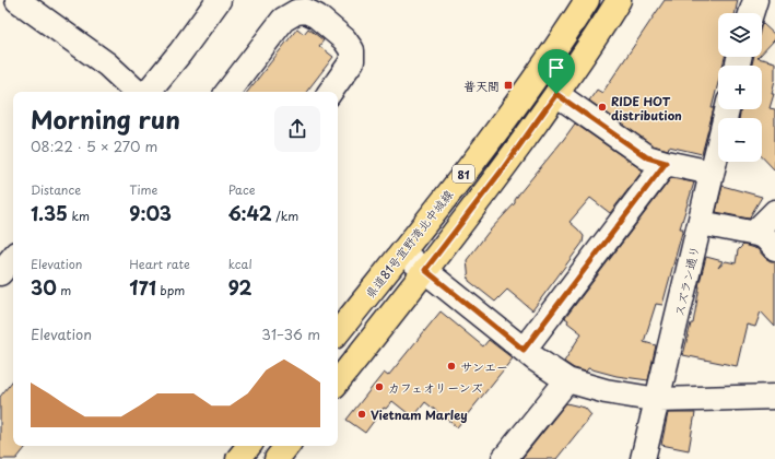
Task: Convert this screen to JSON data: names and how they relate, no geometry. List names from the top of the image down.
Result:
{
  "streets": {
    "main road": ["81", "県道81号宜野湾北中城線"],
    "street": ["スズラン通り"]
  },
  "places": {
    "transit": ["普天間"],
    "other": [
      "RIDE HOT distribution",
      "サンエー",
      "カフェオリーンズ",
      "Vietnam Marley"
    ]
  },
  "page": {
    "map_buttons": ["+", "−"],
    "heading": ["Morning run", "08:22 · 5 × 270 m"],
    "stats": [
      ["Distance", "1.35 km"],
      ["Time", "9:03"],
      ["Pace", "6:42 /km"],
      ["Elevation", "30 m"],
      ["Heart rate", "171 bpm"],
      ["kcal", "92"]
    ],
    "chart": ["Elevation", "31–36 m"]
  }
}
